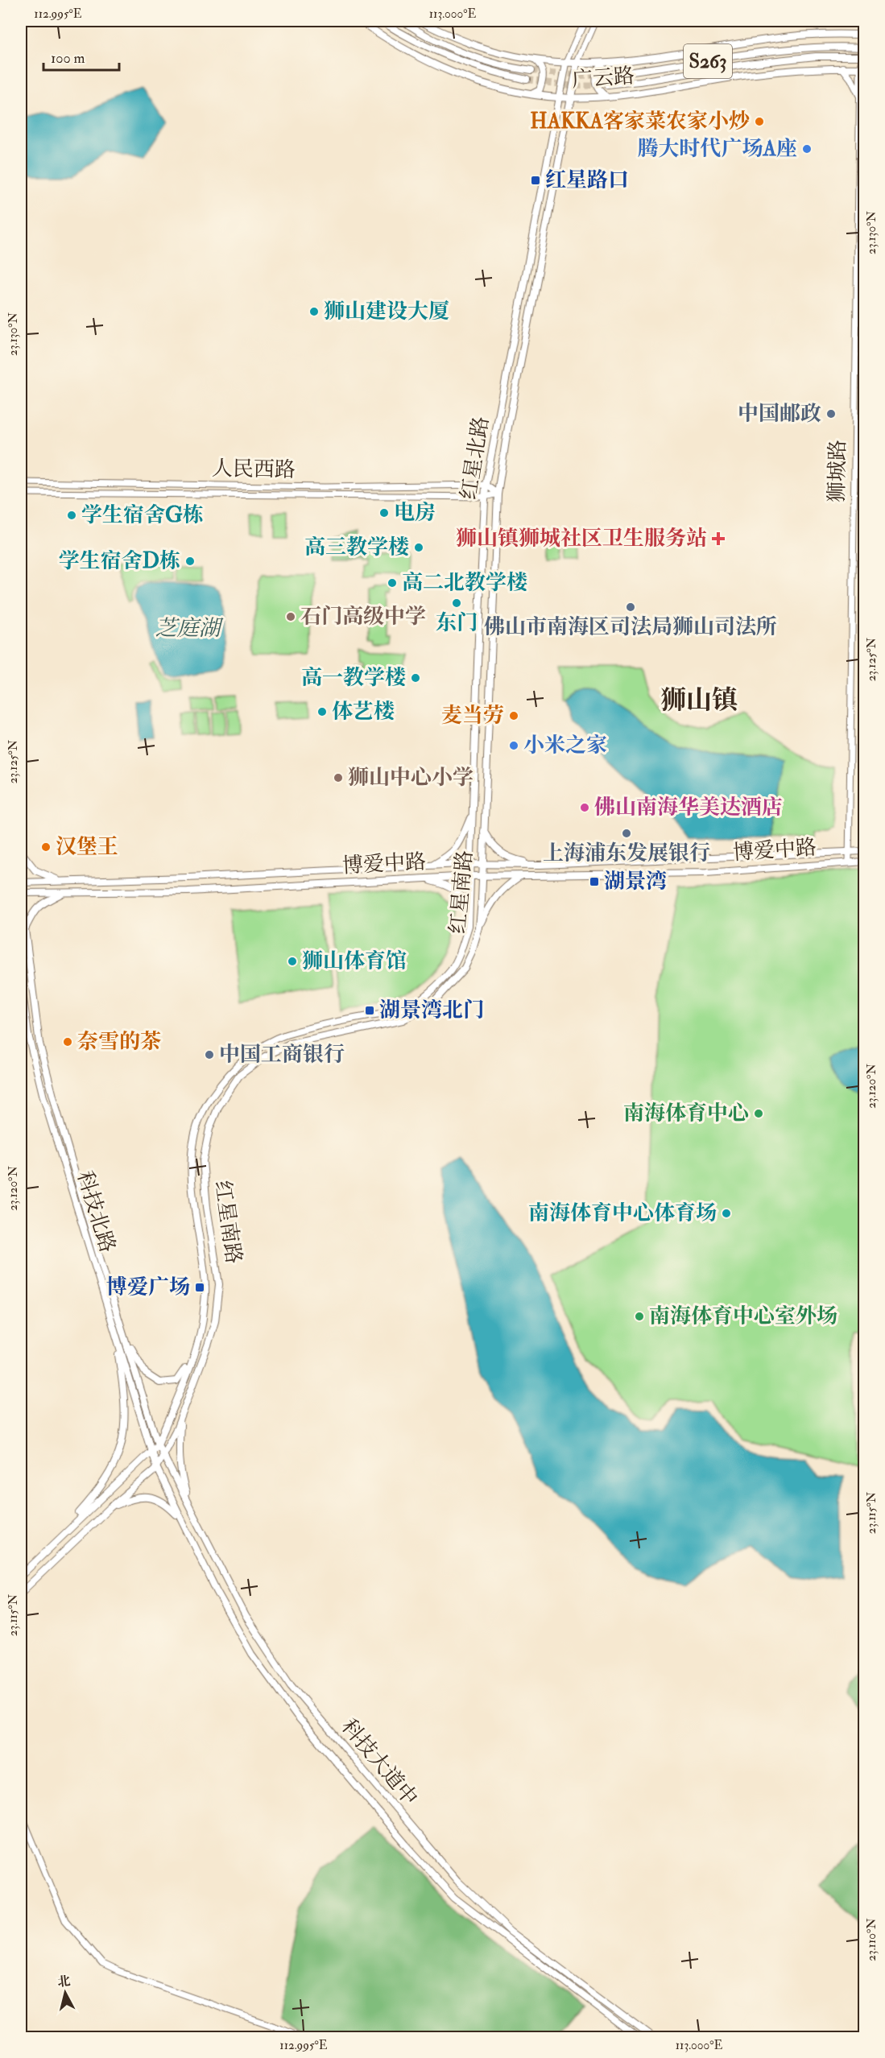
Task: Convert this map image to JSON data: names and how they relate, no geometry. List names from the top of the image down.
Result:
{
  "streets": {
    "main road": [
      "S263",
      "广云路",
      "红星北路",
      "博爱中路",
      "红星南路",
      "科技北路",
      "科技大道中"
    ],
    "street": ["人民西路", "狮城路"]
  },
  "crossings": [
    ["S263", "红星北路"],
    ["广云路", "红星北路"],
    ["广云路", "狮城路"],
    ["红星北路", "人民西路"],
    ["红星北路", "博爱中路"],
    ["红星北路", "红星南路"],
    ["狮城路", "博爱中路"],
    ["博爱中路", "红星南路"],
    ["红星南路", "科技北路"],
    ["红星南路", "科技大道中"],
    ["科技北路", "科技大道中"]
  ],
  "districts": ["狮山镇"],
  "water": ["芝庭湖"],
  "places": {
    "other": [
      "HAKKA客家菜农家小炒",
      "腾大时代广场A座",
      "狮山建设大厦",
      "中国邮政",
      "电房",
      "学生宿舍G栋",
      "高三教学楼",
      "学生宿舍D栋",
      "高二北教学楼",
      "东门",
      "佛山市南海区司法局狮山司法所",
      "石门高级中学",
      "高一教学楼",
      "体艺楼",
      "麦当劳",
      "小米之家",
      "狮山中心小学",
      "佛山南海华美达酒店",
      "上海浦东发展银行",
      "汉堡王",
      "狮山体育馆",
      "奈雪的茶",
      "中国工商银行",
      "南海体育中心",
      "南海体育中心体育场",
      "南海体育中心室外场"
    ],
    "transit": [
      "红星路口",
      "湖景湾",
      "湖景湾北门",
      "博爱广场"
    ],
    "health": ["狮山镇狮城社区卫生服务站"]
  },
  "scale_bar": "100 m",
  "north": "top",
  "coordinates": [
    "112.995°E",
    "113.000°E",
    "23.130°N",
    "23.125°N",
    "23.120°N",
    "23.115°N",
    "23.110°N"
  ]
}
